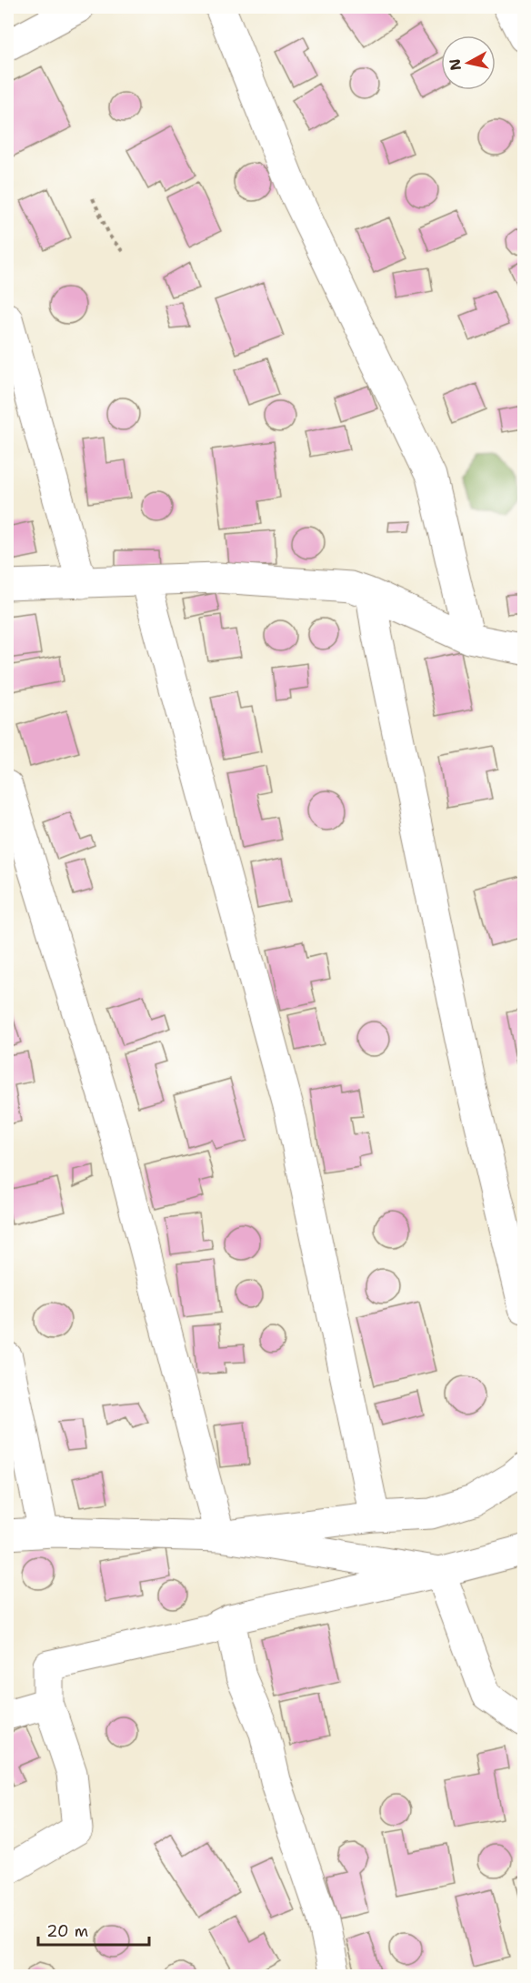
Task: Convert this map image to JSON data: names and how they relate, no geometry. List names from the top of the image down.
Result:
{
  "scale_bar": "20 m",
  "north": "left"
}
